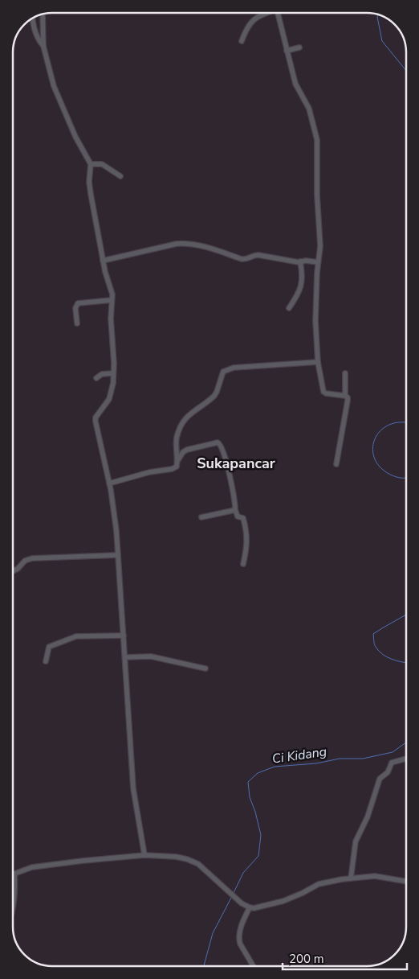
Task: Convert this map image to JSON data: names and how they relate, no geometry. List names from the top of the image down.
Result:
{
  "districts": ["Sukapancar"],
  "water": ["Ci Kidang"],
  "scale_bar": "200 m"
}
